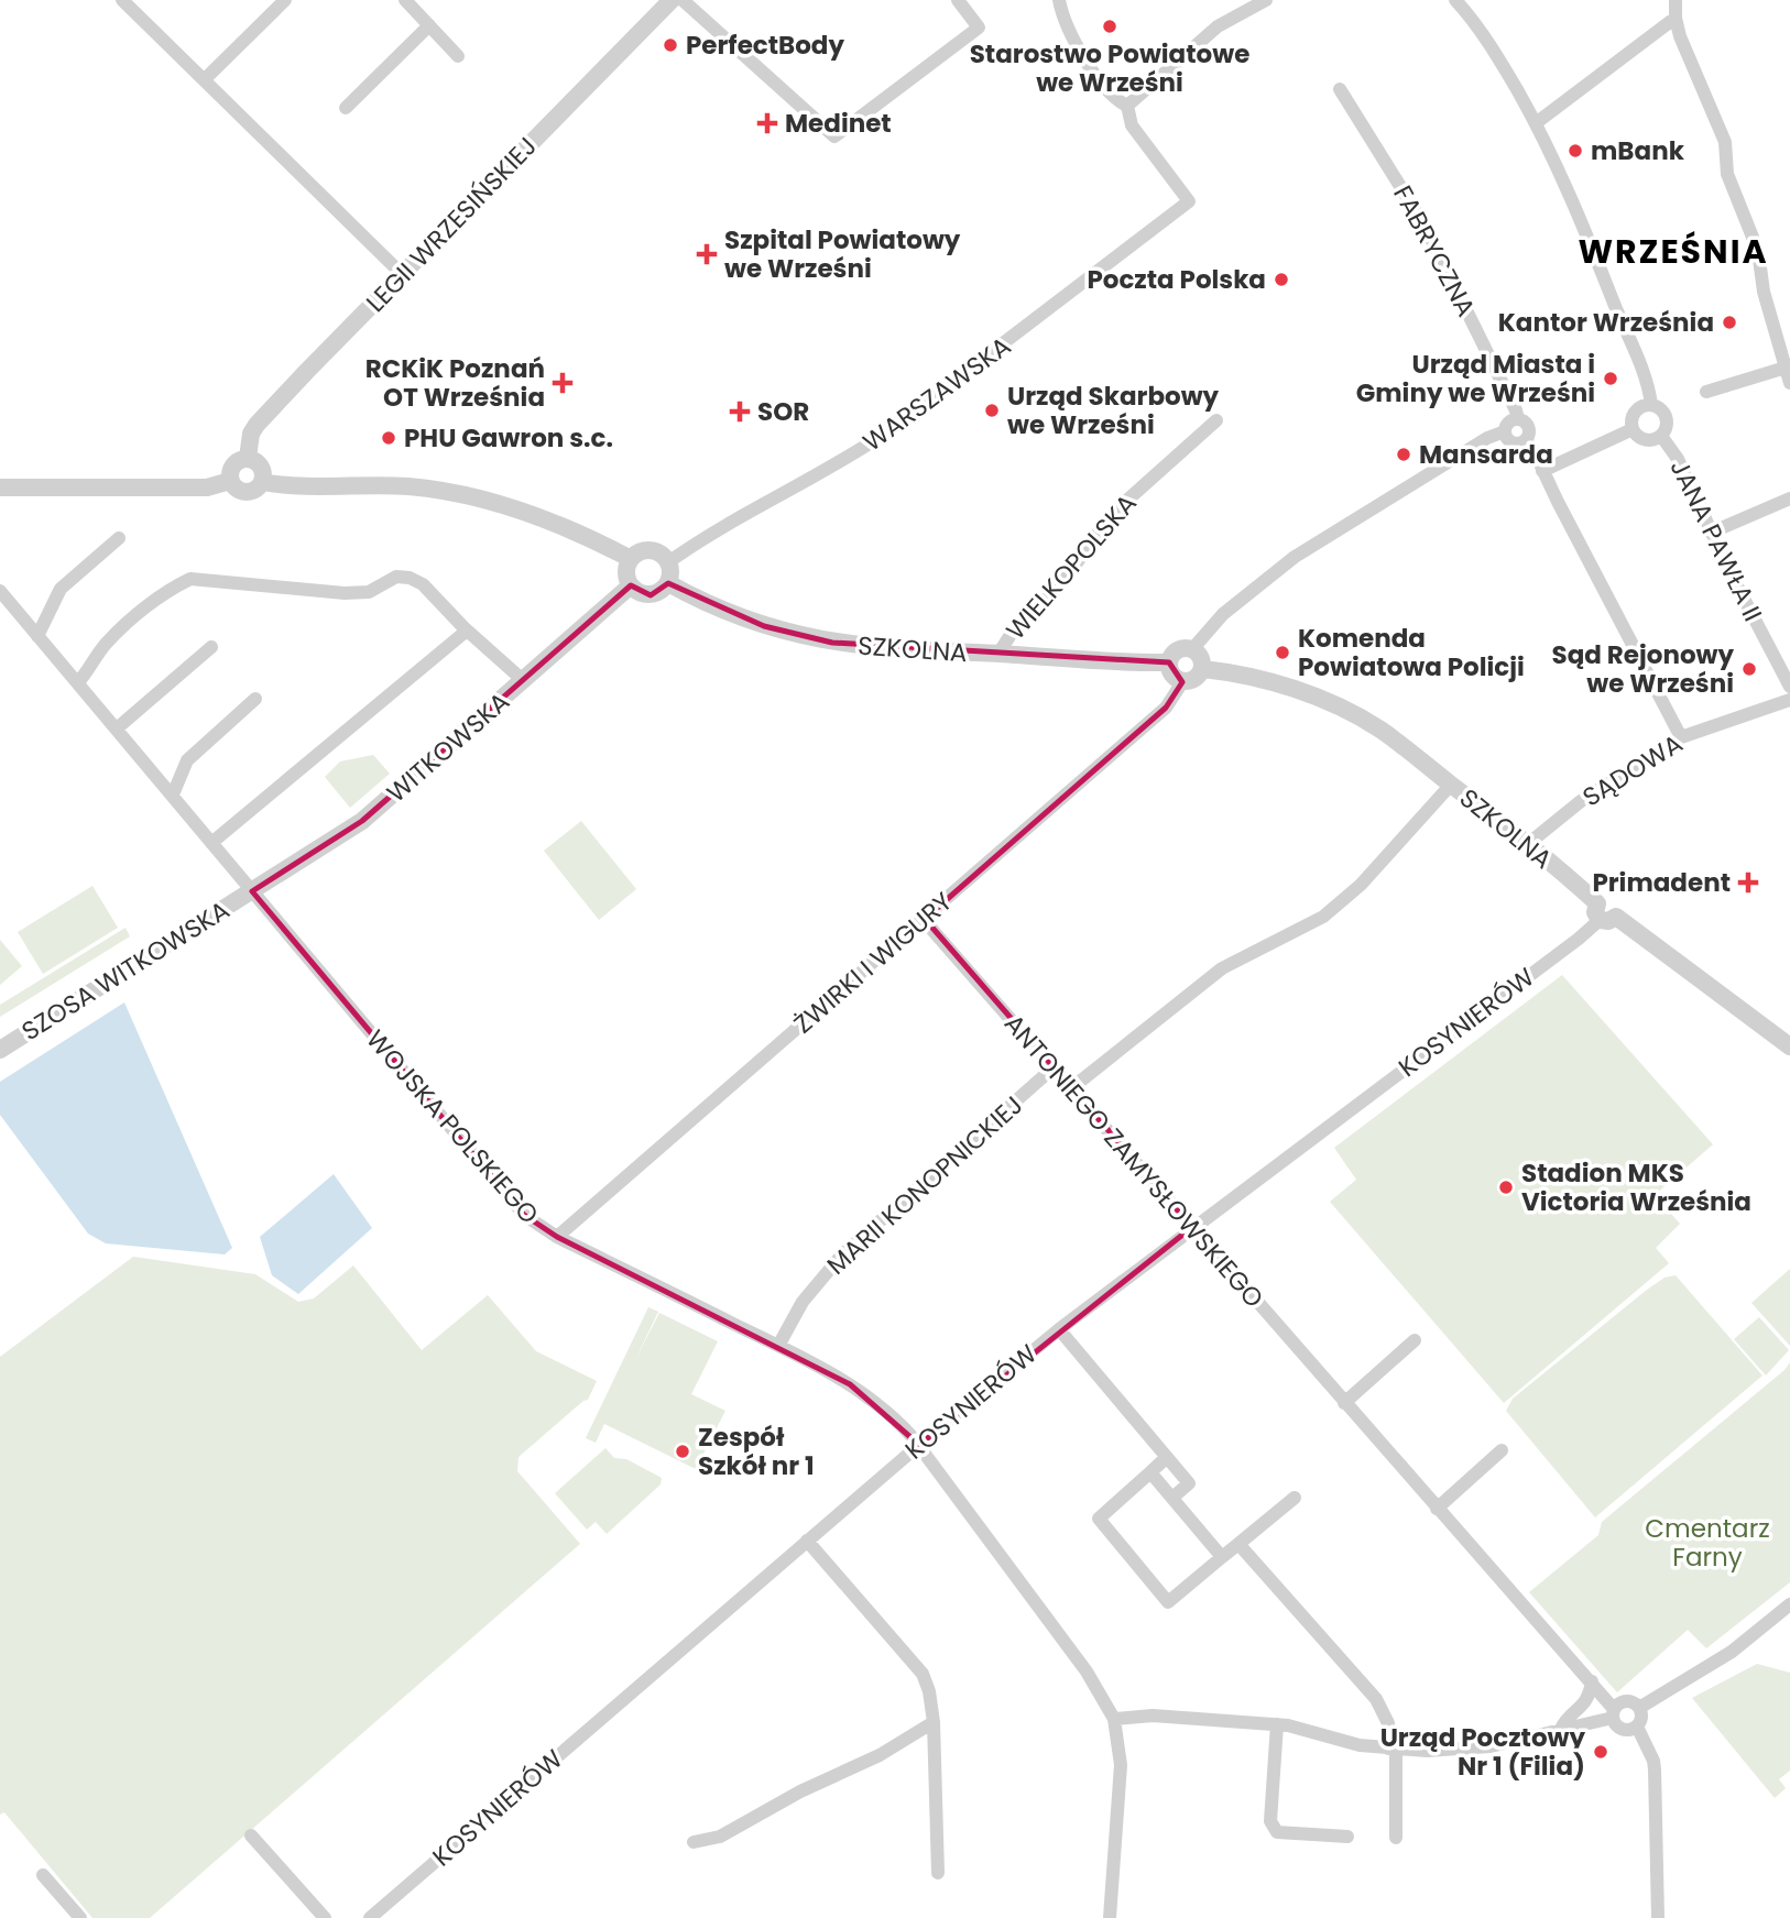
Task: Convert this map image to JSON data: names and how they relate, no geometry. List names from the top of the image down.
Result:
{
  "streets": {
    "street": [
      "LEGII WRZESIŃSKIEJ",
      "FABRYCZNA",
      "WARSZAWSKA",
      "JANA PAWŁA II",
      "WIELKOPOLSKA",
      "SZKOLNA",
      "WITKOWSKA",
      "SĄDOWA",
      "ŻWIRKI I WIGURY",
      "SZOSA WITKOWSKA",
      "KOSYNIERÓW",
      "WOJSKA POLSKIEGO",
      "ANTONIEGO ZAMYSŁOWSKIEGO",
      "MARII KONOPNICKIEJ"
    ]
  },
  "crossings": [
    ["WARSZAWSKA", "SZKOLNA"],
    ["WARSZAWSKA", "WITKOWSKA"],
    ["WIELKOPOLSKA", "SZKOLNA"],
    ["SZKOLNA", "WITKOWSKA"],
    ["SZKOLNA", "SĄDOWA"],
    ["SZKOLNA", "ŻWIRKI I WIGURY"],
    ["SZKOLNA", "KOSYNIERÓW"],
    ["WITKOWSKA", "SZOSA WITKOWSKA"],
    ["WITKOWSKA", "WOJSKA POLSKIEGO"],
    ["ŻWIRKI I WIGURY", "WOJSKA POLSKIEGO"],
    ["ŻWIRKI I WIGURY", "ANTONIEGO ZAMYSŁOWSKIEGO"],
    ["SZOSA WITKOWSKA", "WOJSKA POLSKIEGO"],
    ["KOSYNIERÓW", "WOJSKA POLSKIEGO"],
    ["KOSYNIERÓW", "ANTONIEGO ZAMYSŁOWSKIEGO"],
    ["WOJSKA POLSKIEGO", "MARII KONOPNICKIEJ"],
    ["ANTONIEGO ZAMYSŁOWSKIEGO", "MARII KONOPNICKIEJ"]
  ],
  "districts": ["WRZEŚNIA"],
  "parks": ["Cmentarz Farny"],
  "places": {
    "other": [
      "Starostwo Powiatowe we Wrześni",
      "PerfectBody",
      "mBank",
      "Poczta Polska",
      "Kantor Września",
      "Urząd Miasta i Gminy we Wrześni",
      "Urząd Skarbowy we Wrześni",
      "PHU Gawron s.c.",
      "Mansarda",
      "Komenda Powiatowa Policji",
      "Sąd Rejonowy we Wrześni",
      "Stadion MKS Victoria Września",
      "Zespół Szkół nr 1",
      "Urząd Pocztowy Nr 1 (Filia)"
    ],
    "health": [
      "Medinet",
      "Szpital Powiatowy we Wrześni",
      "RCKiK Poznań OT Września",
      "SOR",
      "Primadent"
    ]
  }
}
